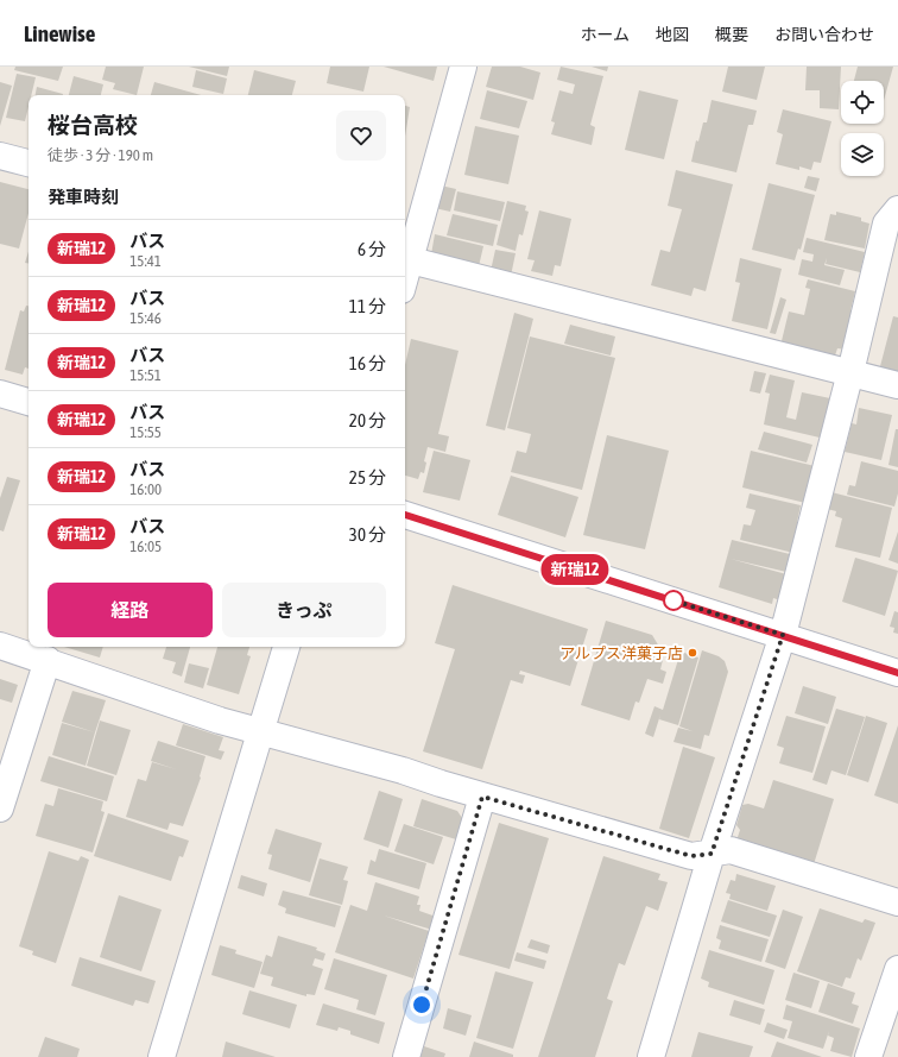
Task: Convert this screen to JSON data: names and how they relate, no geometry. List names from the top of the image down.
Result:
{
  "places": ["アルプス洋菓子店"],
  "lines": ["bus line 新瑞12"],
  "page": {
    "header": "Linewise",
    "nav": [
      "ホーム",
      "地図",
      "概要",
      "お問い合わせ"
    ],
    "on_map": "新瑞12",
    "heading": [
      ["桜台高校", "徒歩 · 3 分 · 190 m"],
      "発車時刻"
    ],
    "list": [
      {
        "mark": "新瑞12",
        "name": "バス",
        "note": "15:41",
        "value": "6 分"
      },
      {
        "mark": "新瑞12",
        "name": "バス",
        "note": "15:46",
        "value": "11 分"
      },
      {
        "mark": "新瑞12",
        "name": "バス",
        "note": "15:51",
        "value": "16 分"
      },
      {
        "mark": "新瑞12",
        "name": "バス",
        "note": "15:55",
        "value": "20 分"
      },
      {
        "mark": "新瑞12",
        "name": "バス",
        "note": "16:00",
        "value": "25 分"
      },
      {
        "mark": "新瑞12",
        "name": "バス",
        "note": "16:05",
        "value": "30 分"
      }
    ],
    "buttons": ["経路", "きっぷ"]
  }
}
